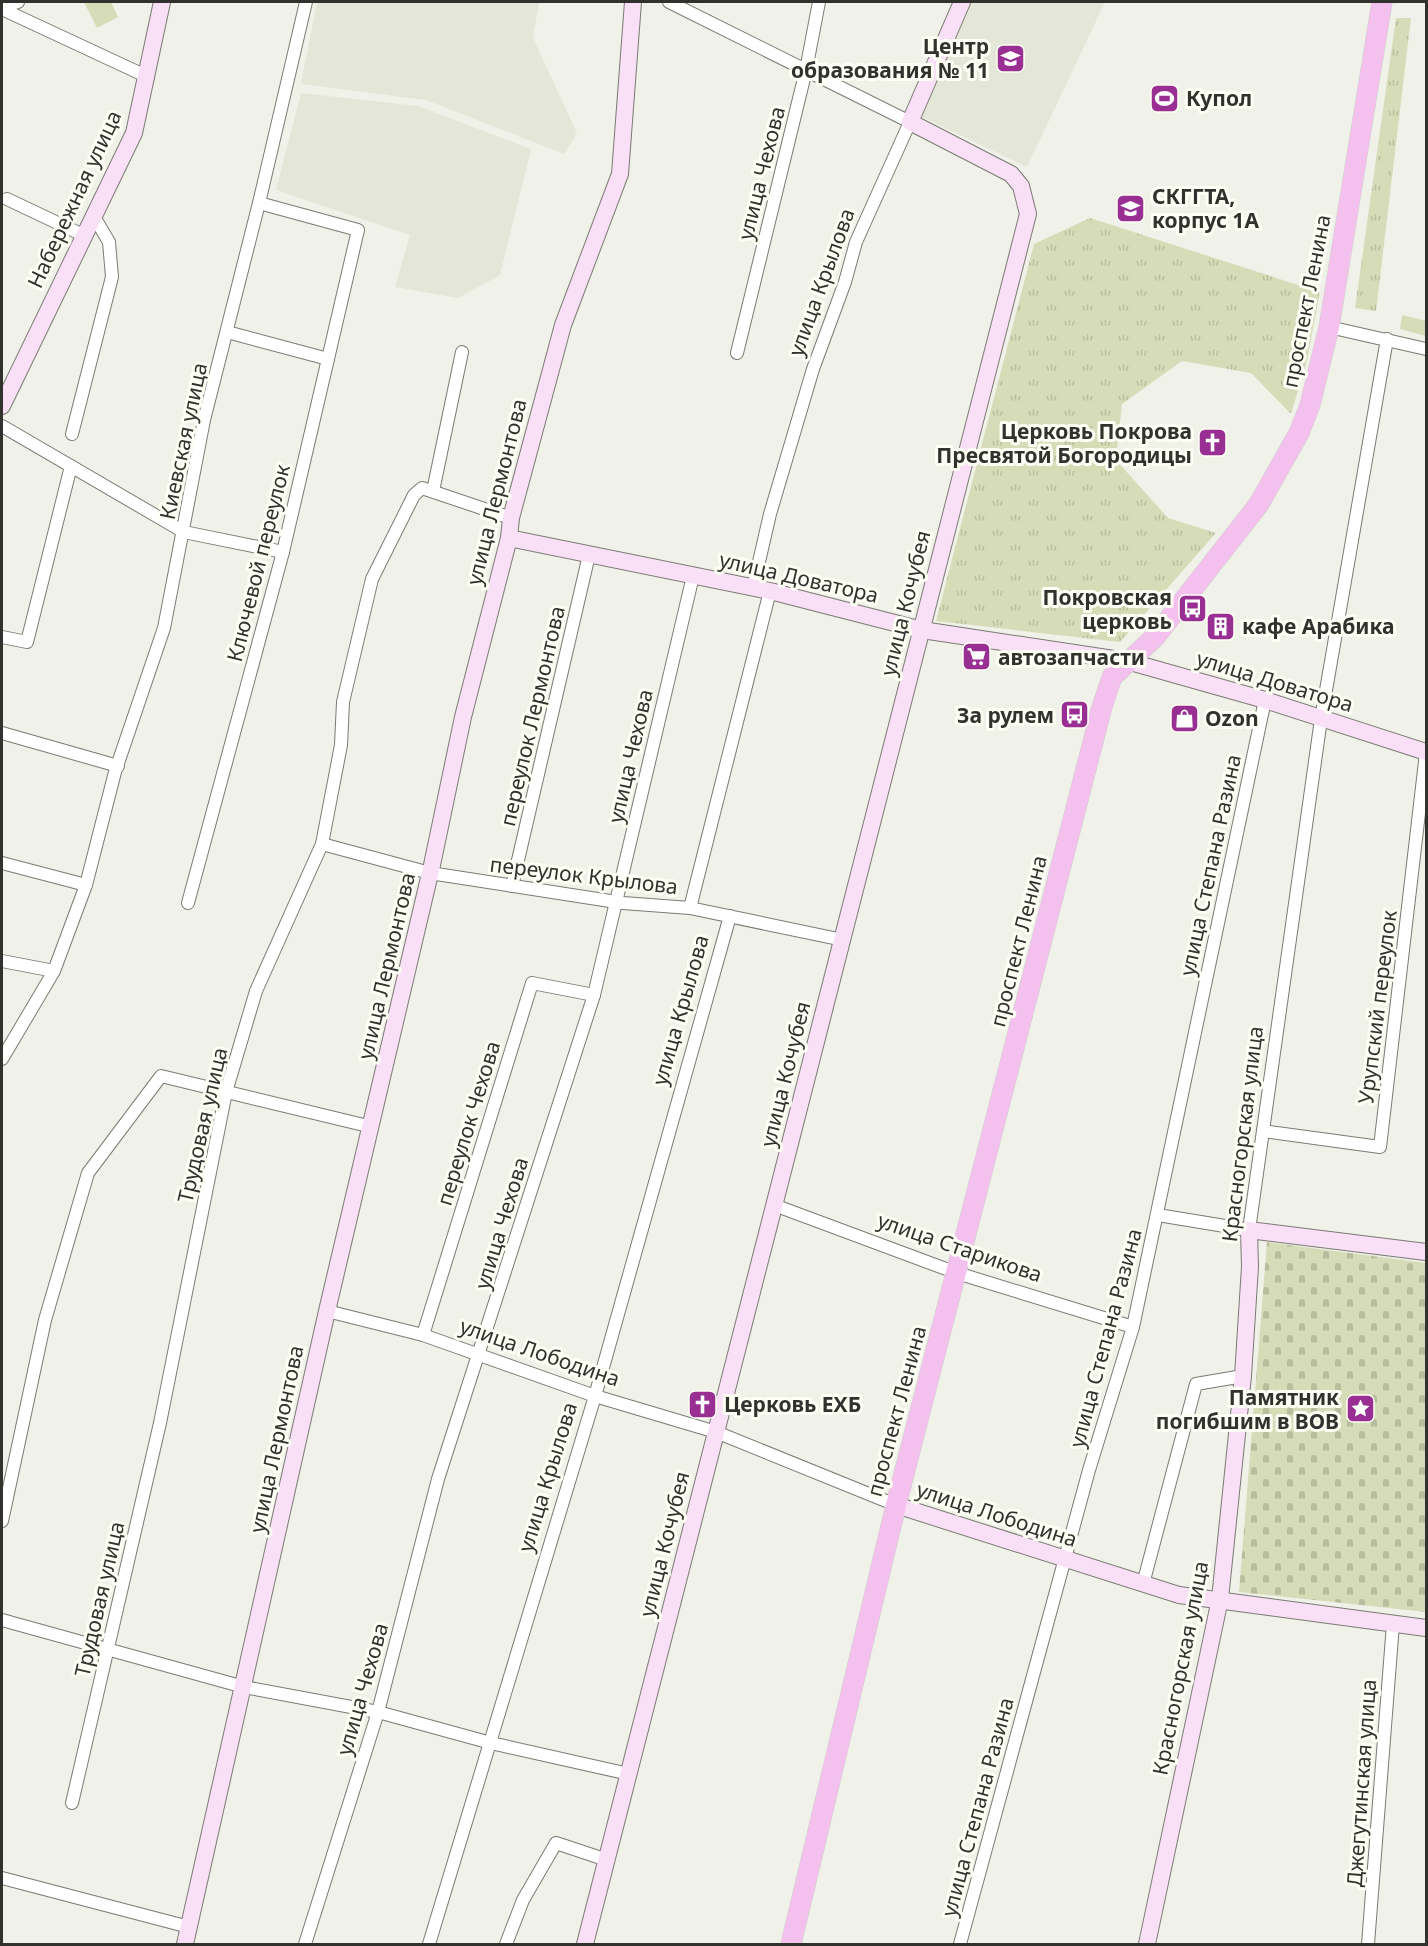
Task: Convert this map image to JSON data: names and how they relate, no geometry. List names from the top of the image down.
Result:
{
  "streets": {
    "main road": ["проспект Ленина"],
    "street": [
      "улица Чехова",
      "Набережная улица",
      "улица Крылова",
      "Киевская улица",
      "улица Лермонтова",
      "Ключевой переулок",
      "улица Доватора",
      "улица Кочубея",
      "переулок Лермонтова",
      "улица Степана Разина",
      "переулок Крылова",
      "Урупский переулок",
      "переулок Чехова",
      "Трудовая улица",
      "Красногорская улица",
      "улица Старикова",
      "улица Лободина",
      "Джегутинская улица"
    ]
  },
  "crossings": [
    ["улица Чехова", "улица Доватора"],
    ["улица Чехова", "переулок Крылова"],
    ["улица Чехова", "переулок Чехова"],
    ["улица Чехова", "улица Лободина"],
    ["улица Крылова", "улица Доватора"],
    ["улица Крылова", "улица Кочубея"],
    ["улица Крылова", "переулок Крылова"],
    ["улица Крылова", "улица Лободина"],
    ["проспект Ленина", "улица Доватора"],
    ["проспект Ленина", "улица Старикова"],
    ["проспект Ленина", "улица Лободина"],
    ["Киевская улица", "Ключевой переулок"],
    ["улица Лермонтова", "улица Доватора"],
    ["улица Лермонтова", "переулок Крылова"],
    ["улица Лермонтова", "улица Лободина"],
    ["улица Доватора", "улица Кочубея"],
    ["улица Доватора", "переулок Лермонтова"],
    ["улица Доватора", "улица Степана Разина"],
    ["улица Доватора", "Урупский переулок"],
    ["улица Доватора", "Красногорская улица"],
    ["улица Кочубея", "переулок Крылова"],
    ["улица Кочубея", "улица Старикова"],
    ["улица Кочубея", "улица Лободина"],
    ["переулок Лермонтова", "переулок Крылова"],
    ["улица Степана Разина", "улица Старикова"],
    ["улица Степана Разина", "улица Лободина"],
    ["переулок Крылова", "Трудовая улица"],
    ["Урупский переулок", "Красногорская улица"],
    ["переулок Чехова", "улица Лободина"],
    ["Красногорская улица", "улица Лободина"],
    ["улица Лободина", "Джегутинская улица"]
  ],
  "places": {
    "school or university": ["Центр образования № 11", "СКГГТА, корпус 1А"],
    "sports": ["Купол"],
    "church": ["Церковь Покрова Пресвятой Богородицы", "Церковь ЕХБ"],
    "bus stop": ["Покровская церковь", "За рулем"],
    "building": ["кафе Арабика"],
    "supermarket": ["автозапчасти"],
    "shop": ["Ozon"],
    "place": ["Памятник погибшим в ВОВ"]
  }
}
